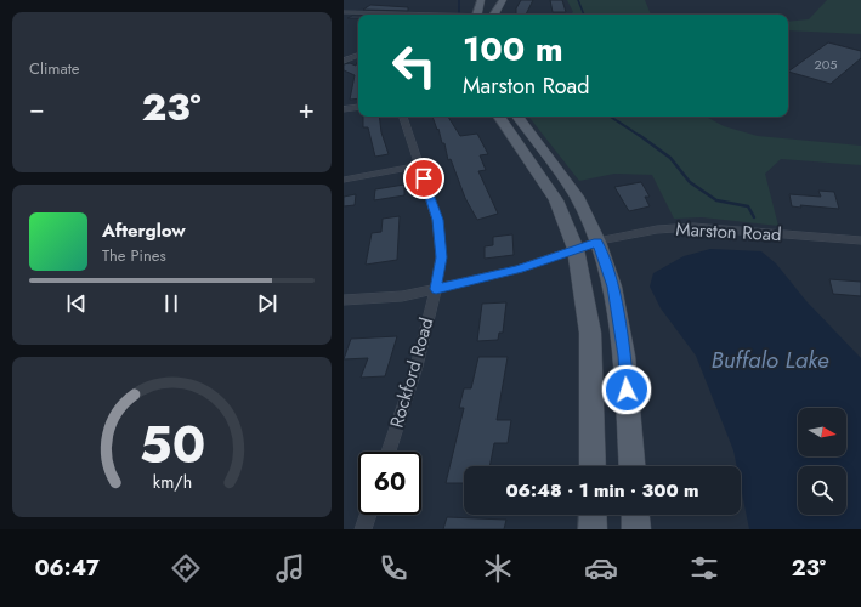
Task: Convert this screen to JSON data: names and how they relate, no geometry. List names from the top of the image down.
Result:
{
  "streets": {
    "street": ["Marston Road", "Rockford Road"]
  },
  "crossings": [
    ["Marston Road", "Rockford Road"]
  ],
  "water": ["Buffalo Lake"],
  "house_numbers": ["205"],
  "north": "right",
  "page": {
    "tile": "Climate",
    "turn": ["100 m", "Marston Road"],
    "heat": ["−", "23°", "+"],
    "song": ["Afterglow", "The Pines"],
    "limit": "60",
    "trip": "06:48 · 1 min · 300 m",
    "tabs": ["06:47", "23°"],
    "gauge": ["50", "km/h"]
  }
}
